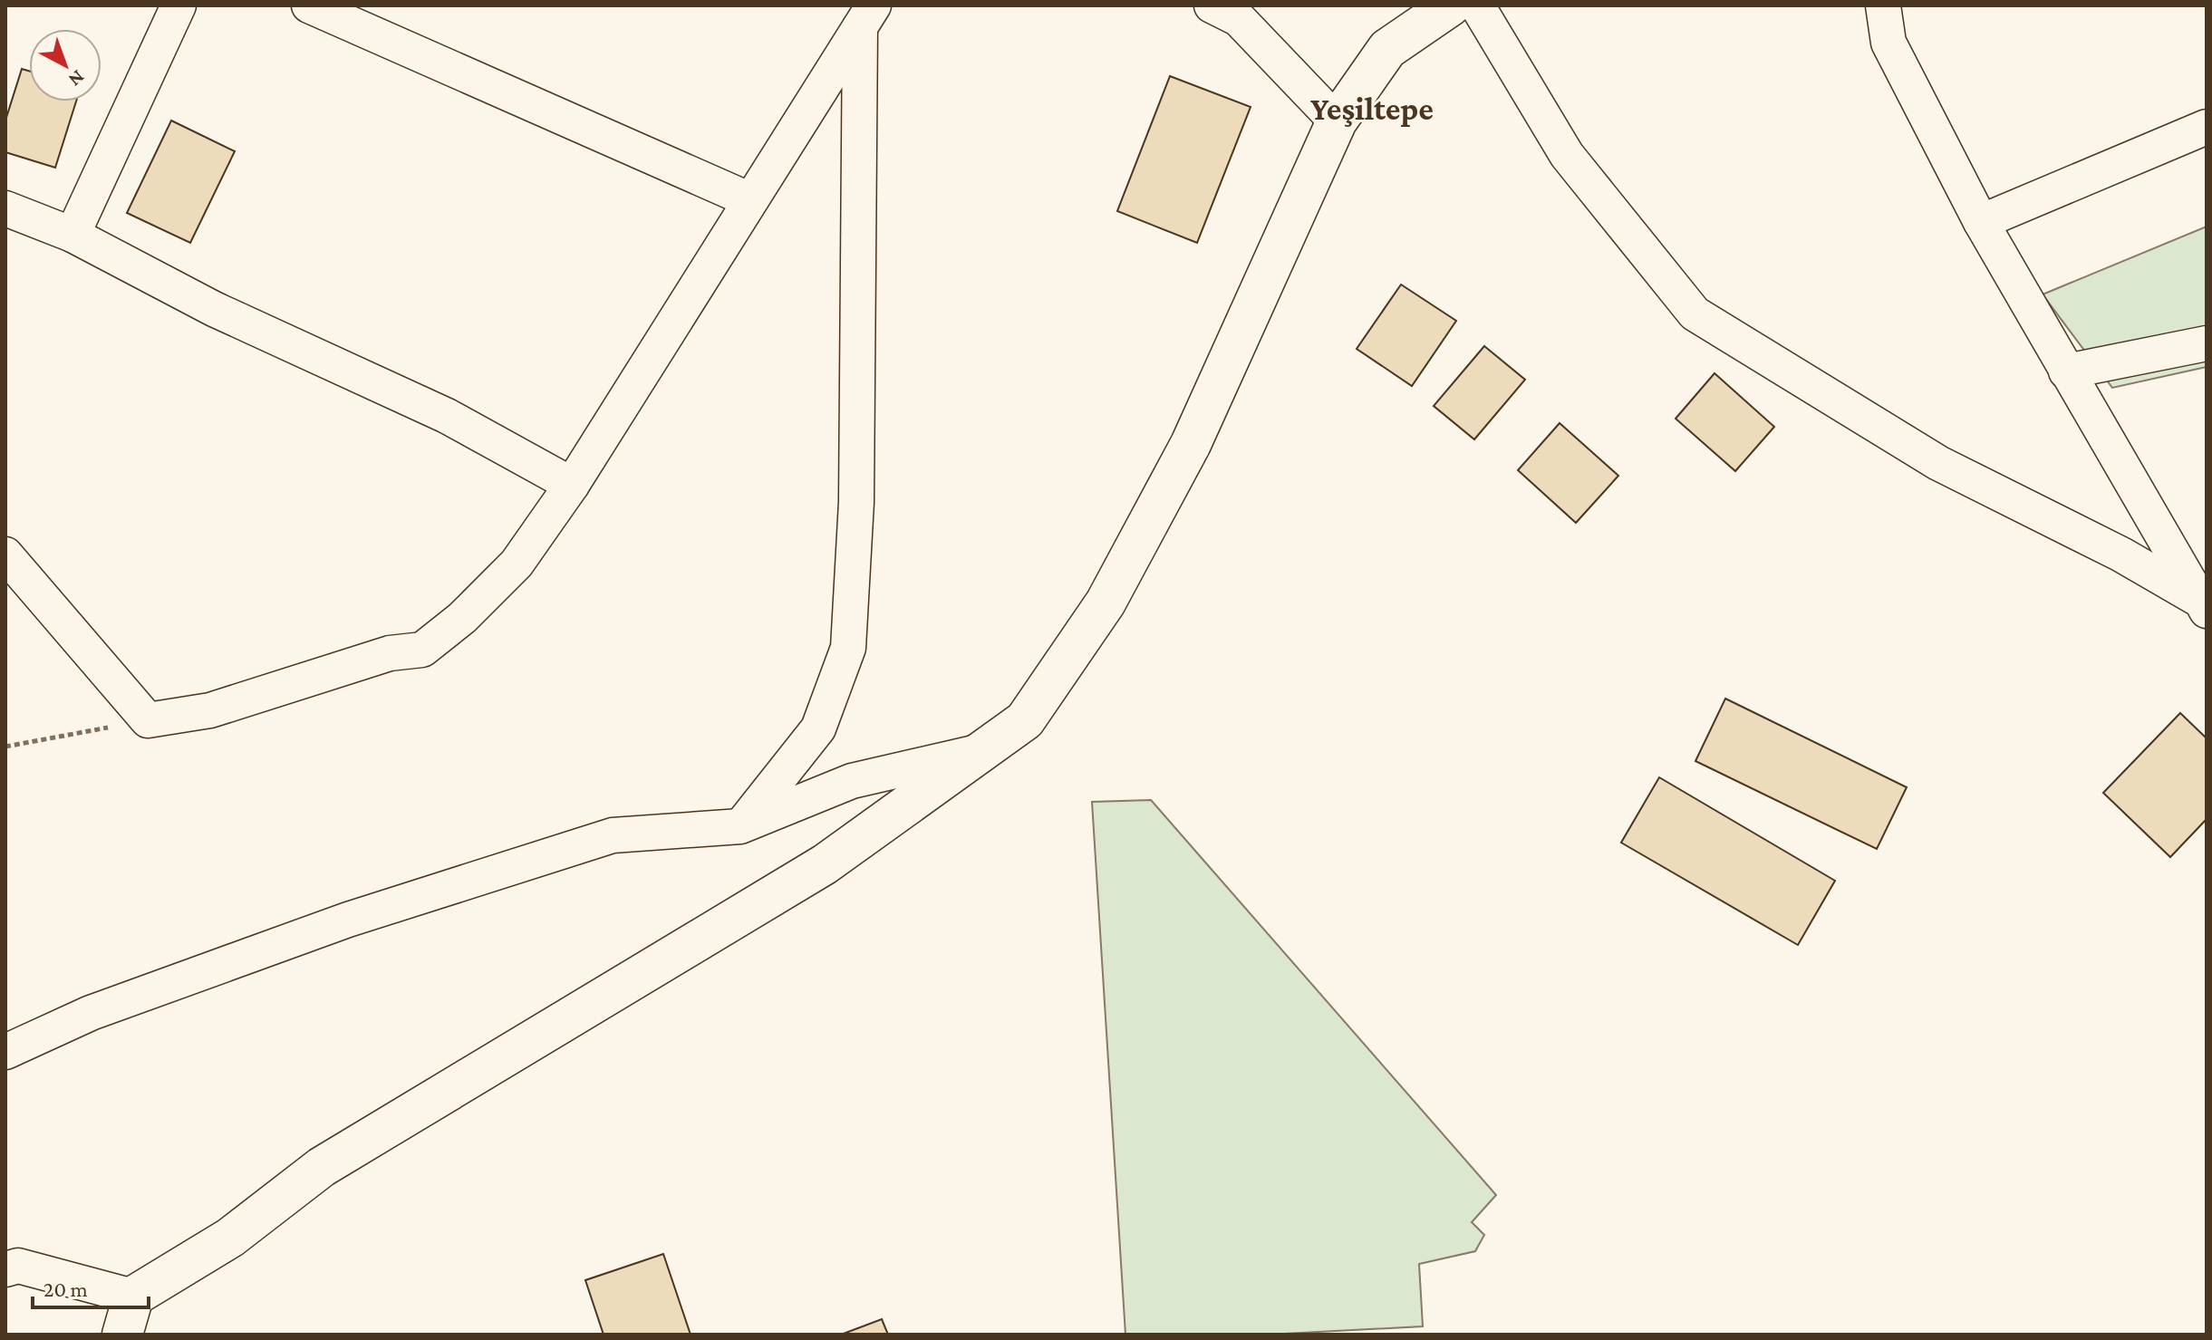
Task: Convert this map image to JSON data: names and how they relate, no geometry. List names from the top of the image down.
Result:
{
  "districts": ["Yeşiltepe"],
  "scale_bar": "20 m",
  "north": "bottom right"
}
